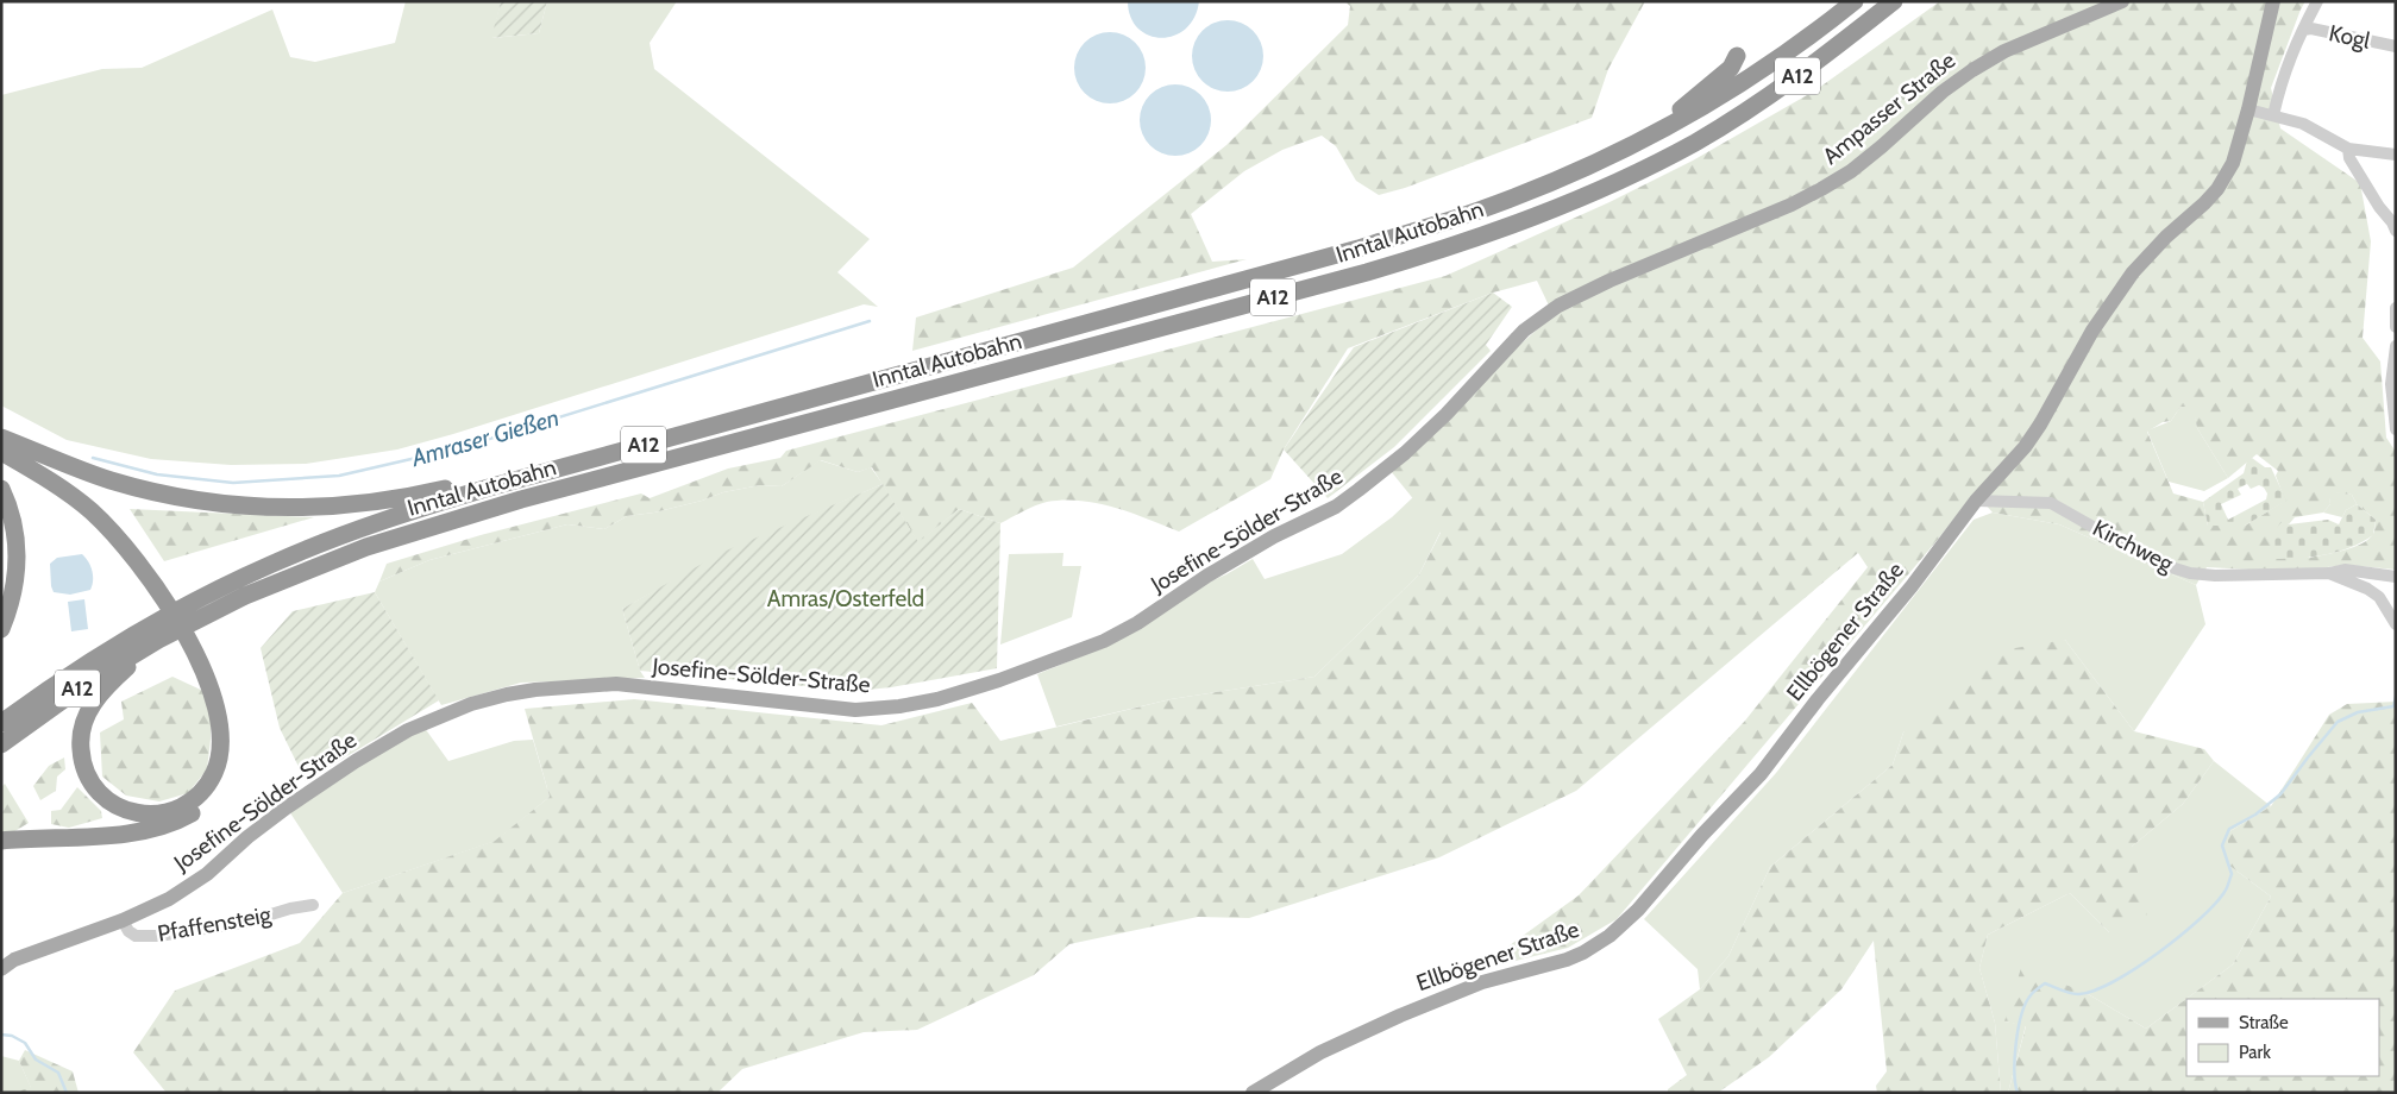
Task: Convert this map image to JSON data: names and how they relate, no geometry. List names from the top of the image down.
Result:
{
  "streets": {
    "highway": ["A12", "Inntal Autobahn"],
    "main road": ["Ampasser Straße", "Josefine-Sölder-Straße", "Ellbögener Straße"],
    "street": ["Kogl", "Kirchweg", "Pfaffensteig"]
  },
  "crossings": [
    ["Ampasser Straße", "Josefine-Sölder-Straße"],
    ["Josefine-Sölder-Straße", "Pfaffensteig"],
    ["Kirchweg", "Ellbögener Straße"]
  ],
  "water": ["Amraser Gießen"],
  "parks": ["Amras/Osterfeld"],
  "legend": ["Straße", "Park"]
}
